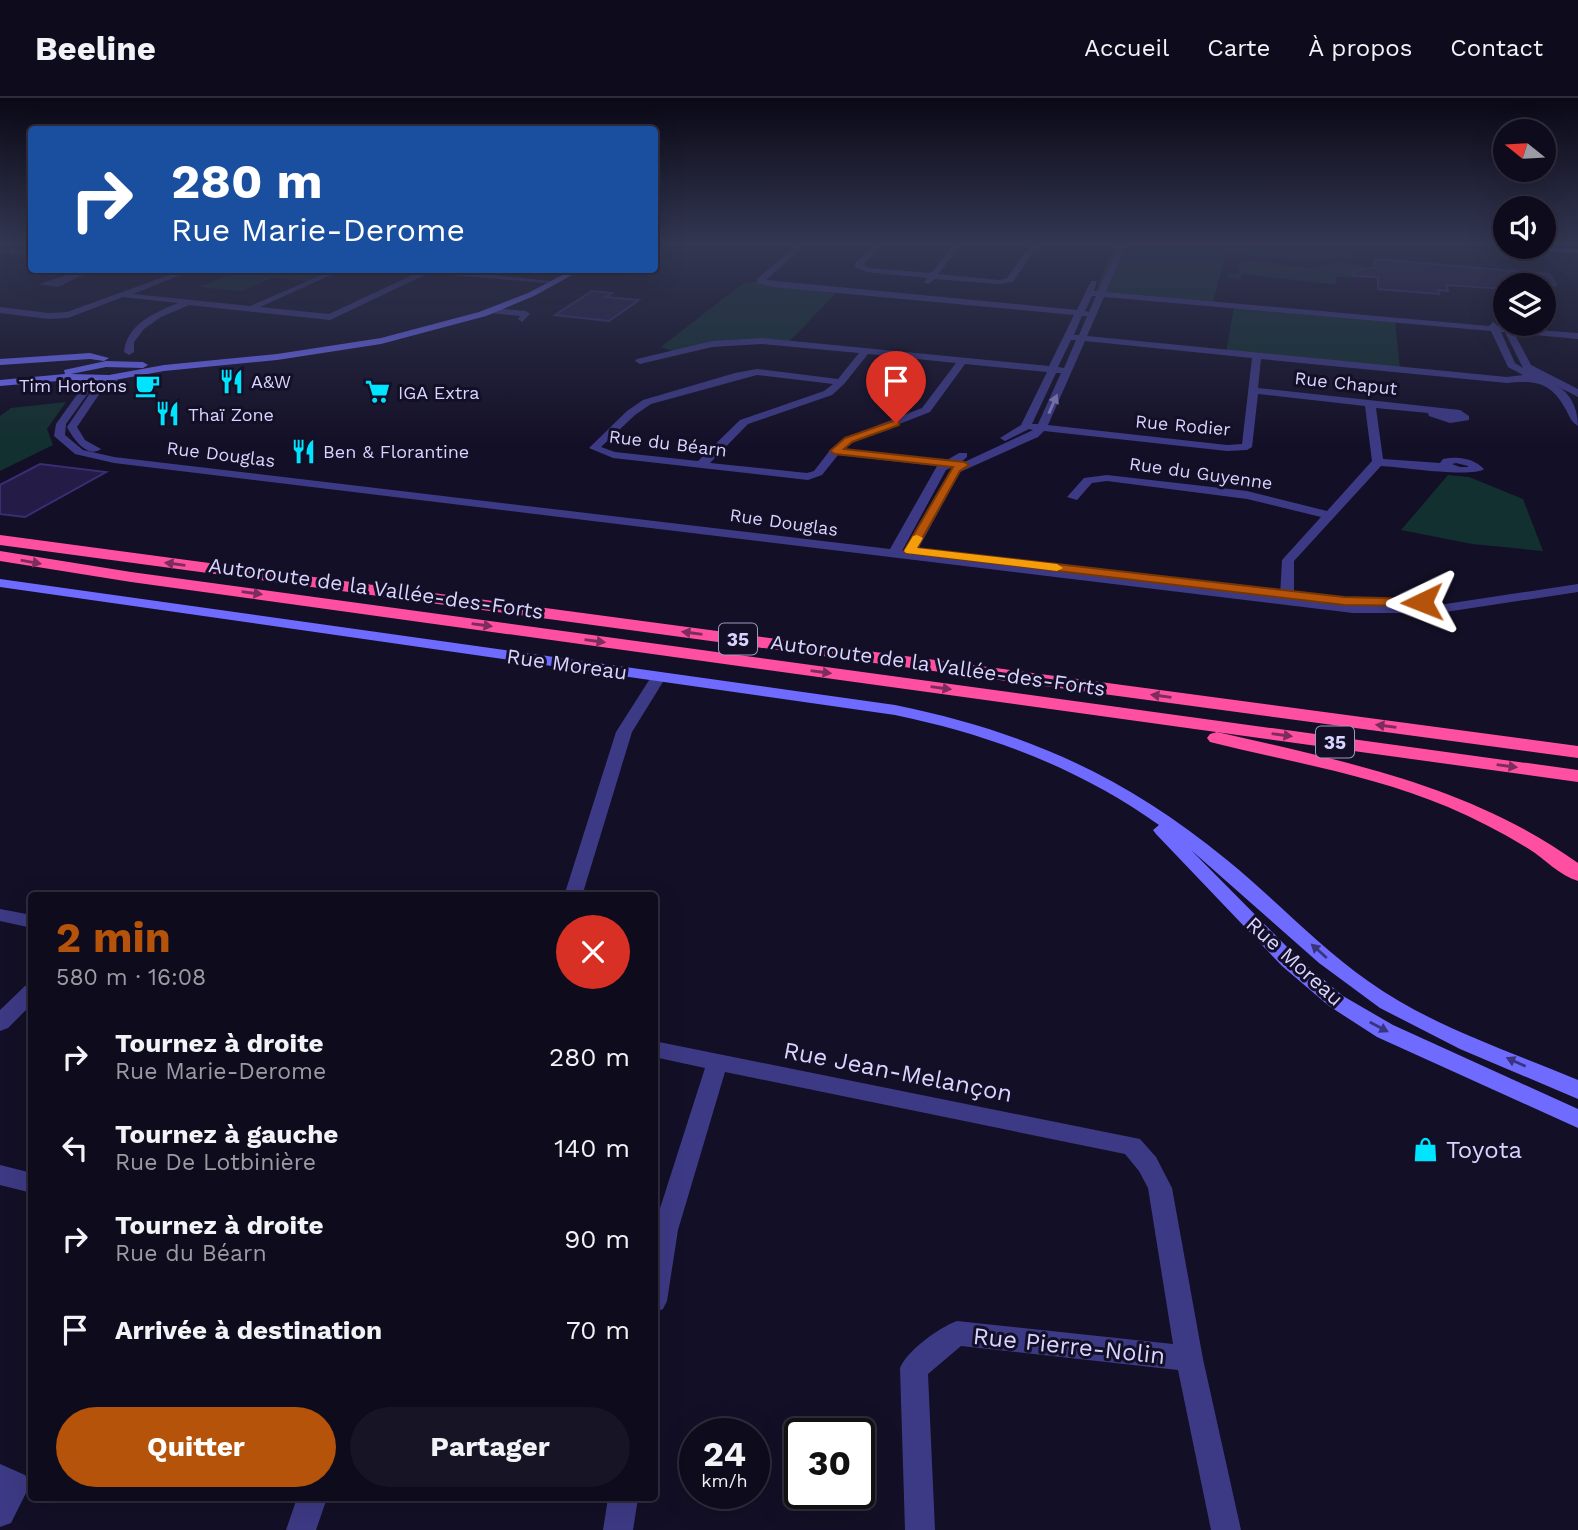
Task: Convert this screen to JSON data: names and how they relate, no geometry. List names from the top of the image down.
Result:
{
  "streets": {
    "highway": ["Autoroute de la Vallée-des-Forts", "35"],
    "street": [
      "Rue Chaput",
      "Rue Rodier",
      "Rue du Béarn",
      "Rue Douglas",
      "Rue du Guyenne",
      "Rue Moreau",
      "Rue Jean-Melançon",
      "Rue Pierre-Nolin"
    ]
  },
  "crossings": [
    ["Rue Chaput", "Rue Rodier"],
    ["Rue Jean-Melançon", "Rue Pierre-Nolin"]
  ],
  "places": {
    "restaurant": ["A&W", "Thaï Zone", "Ben & Florantine"],
    "cafe": ["Tim Hortons"],
    "supermarket": ["IGA Extra"],
    "shop": ["Toyota"]
  },
  "north": "left",
  "page": {
    "header": "Beeline",
    "nav": [
      "Accueil",
      "Carte",
      "À propos",
      "Contact"
    ],
    "turn": ["280 m", "Rue Marie-Derome"],
    "heading": ["2 min", "580 m · 16:08"],
    "list": [
      {
        "name": "Tournez à droite",
        "note": "Rue Marie-Derome",
        "value": "280 m"
      },
      {
        "name": "Tournez à gauche",
        "note": "Rue De Lotbinière",
        "value": "140 m"
      },
      {
        "name": "Tournez à droite",
        "note": "Rue du Béarn",
        "value": "90 m"
      },
      {
        "name": "Arrivée à destination",
        "value": "70 m"
      }
    ],
    "buttons": ["Quitter", "Partager"],
    "speed": "24 km/h",
    "limit": "30"
  }
}
